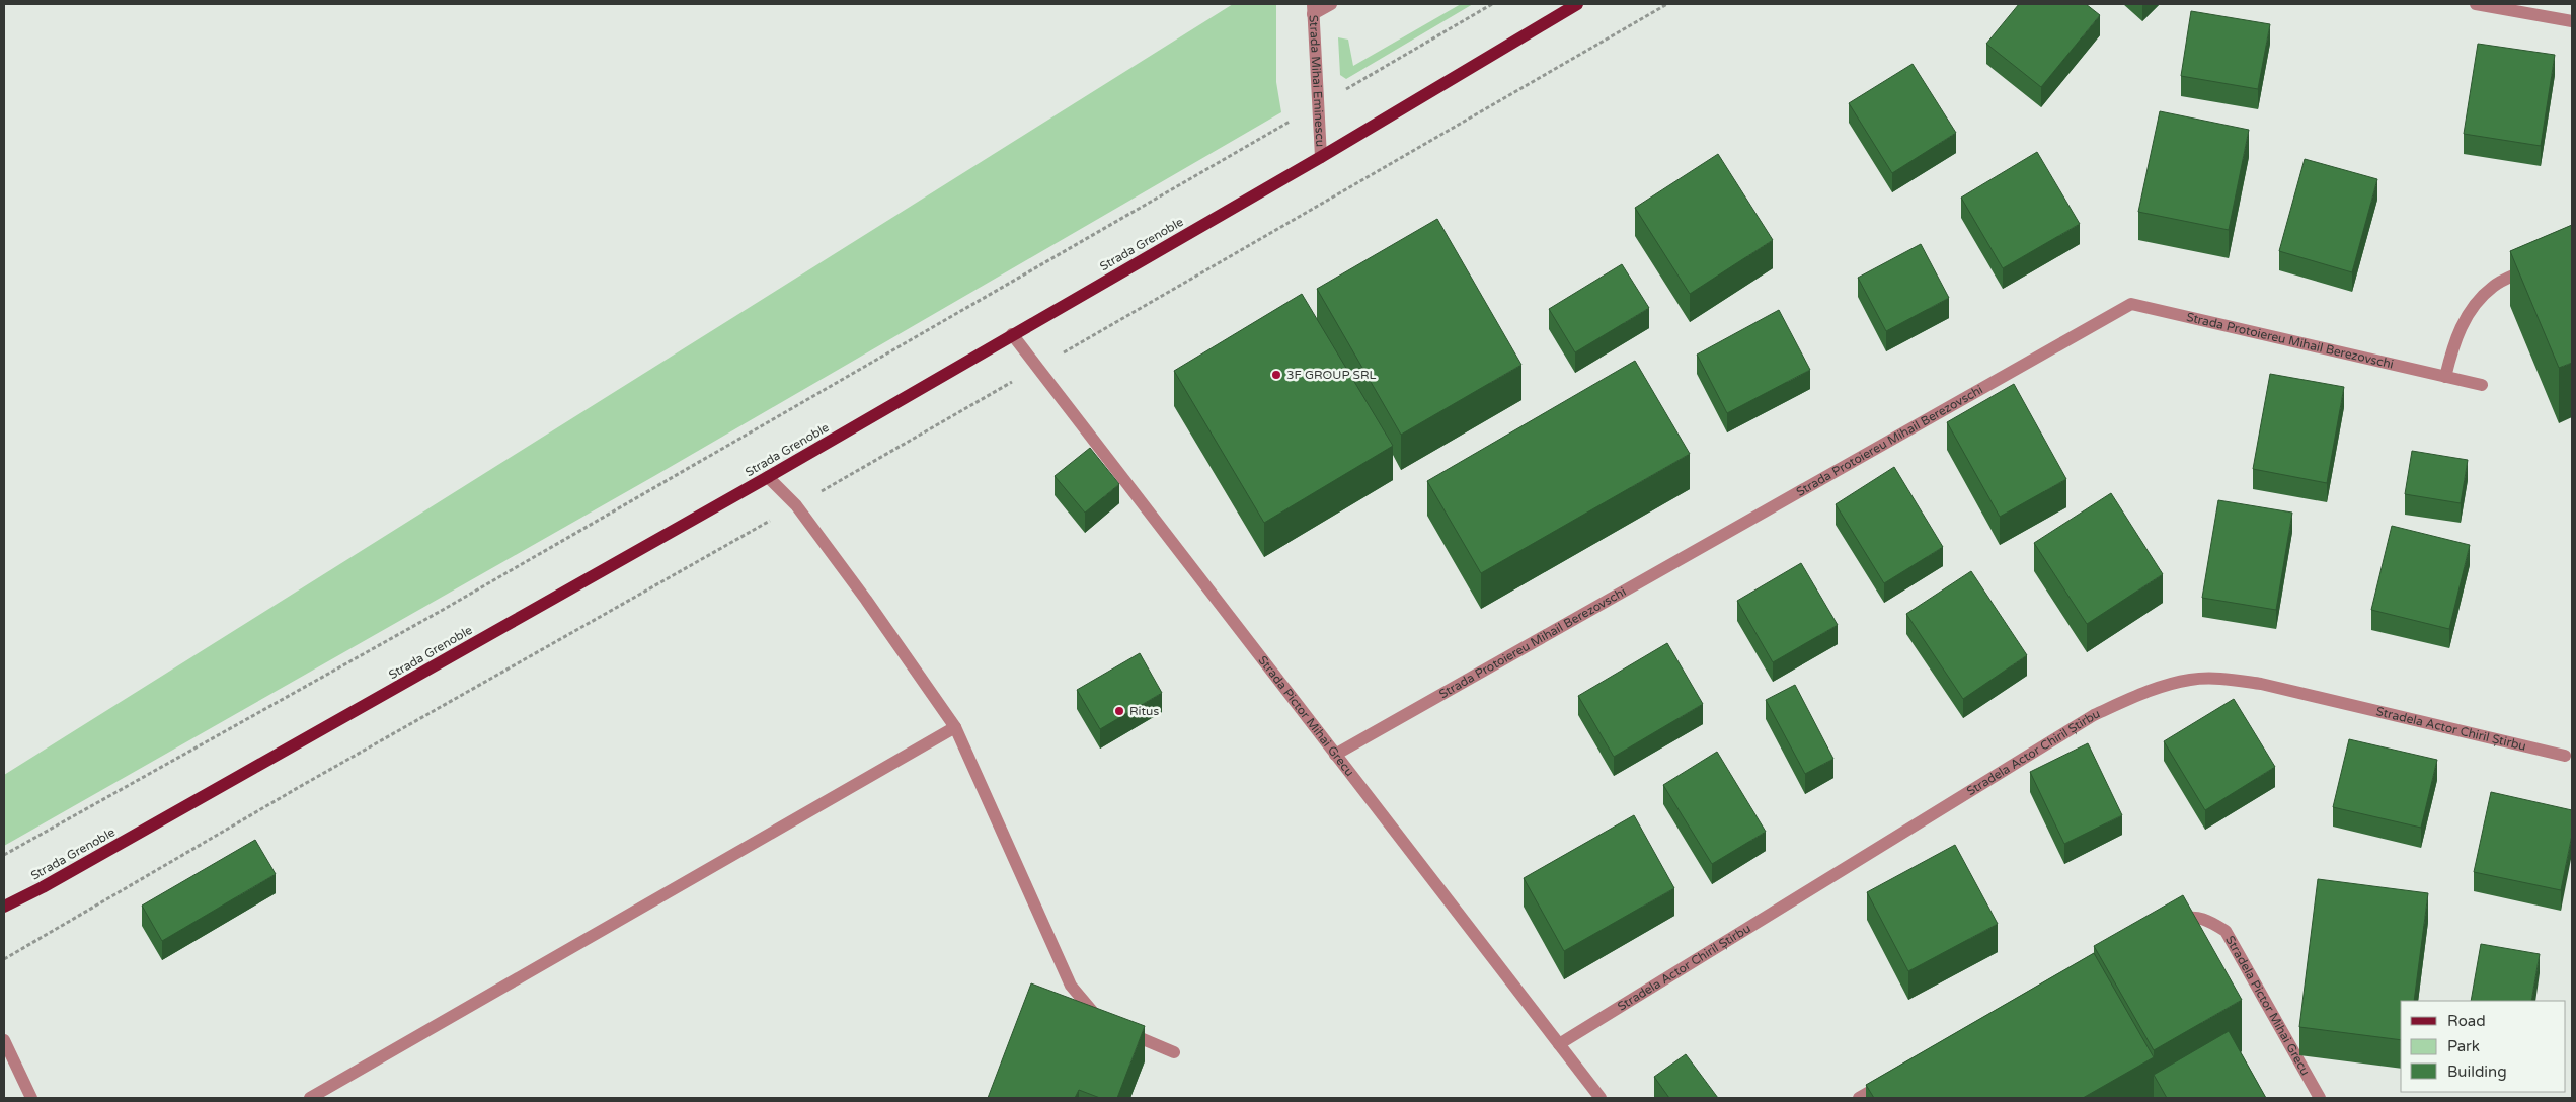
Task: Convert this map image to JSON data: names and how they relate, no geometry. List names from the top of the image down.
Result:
{
  "streets": {
    "main road": ["Strada Grenoble"],
    "street": [
      "Strada Mihai Eminescu",
      "Strada Protoiereu Mihail Berezovschi",
      "Strada Pictor Mihai Grecu",
      "Stradela Actor Chiril Știrbu",
      "Stradela Pictor Mihai Grecu"
    ]
  },
  "crossings": [
    ["Strada Mihai Eminescu", "Strada Grenoble"],
    ["Strada Grenoble", "Strada Pictor Mihai Grecu"],
    ["Strada Protoiereu Mihail Berezovschi", "Strada Pictor Mihai Grecu"],
    ["Strada Pictor Mihai Grecu", "Stradela Actor Chiril Știrbu"]
  ],
  "places": ["3F GROUP SRL", "Ritus"],
  "legend": ["Road", "Park", "Building"]
}
